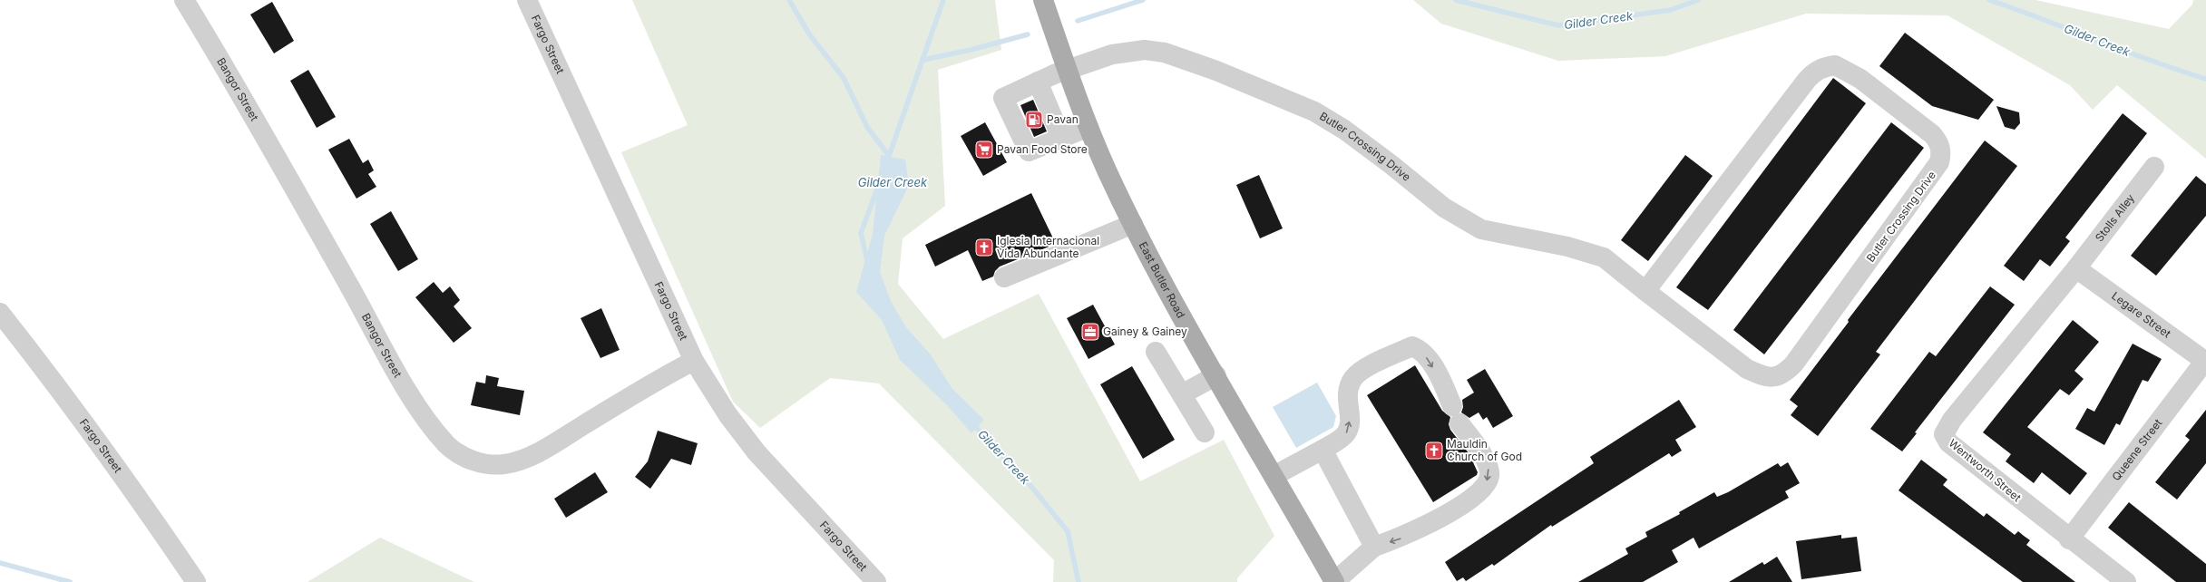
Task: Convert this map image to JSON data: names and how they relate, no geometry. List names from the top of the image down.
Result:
{
  "streets": {
    "main road": ["East Butler Road"],
    "street": [
      "Fargo Street",
      "Bangor Street",
      "Butler Crossing Drive",
      "Stolls Alley",
      "Legare Street",
      "Queene Street",
      "Wentworth Street"
    ]
  },
  "crossings": [
    ["Fargo Street", "Bangor Street"],
    ["Butler Crossing Drive", "East Butler Road"],
    ["Stolls Alley", "Legare Street"],
    ["Stolls Alley", "Wentworth Street"],
    ["Legare Street", "Queene Street"],
    ["Legare Street", "Wentworth Street"],
    ["Queene Street", "Wentworth Street"]
  ],
  "water": ["Gilder Creek"],
  "places": {
    "fuel station": ["Pavan"],
    "supermarket": ["Pavan Food Store"],
    "church": ["Iglesia Internacional Vida Abundante", "Mauldin Church of God"],
    "office": ["Gainey & Gainey"]
  }
}
